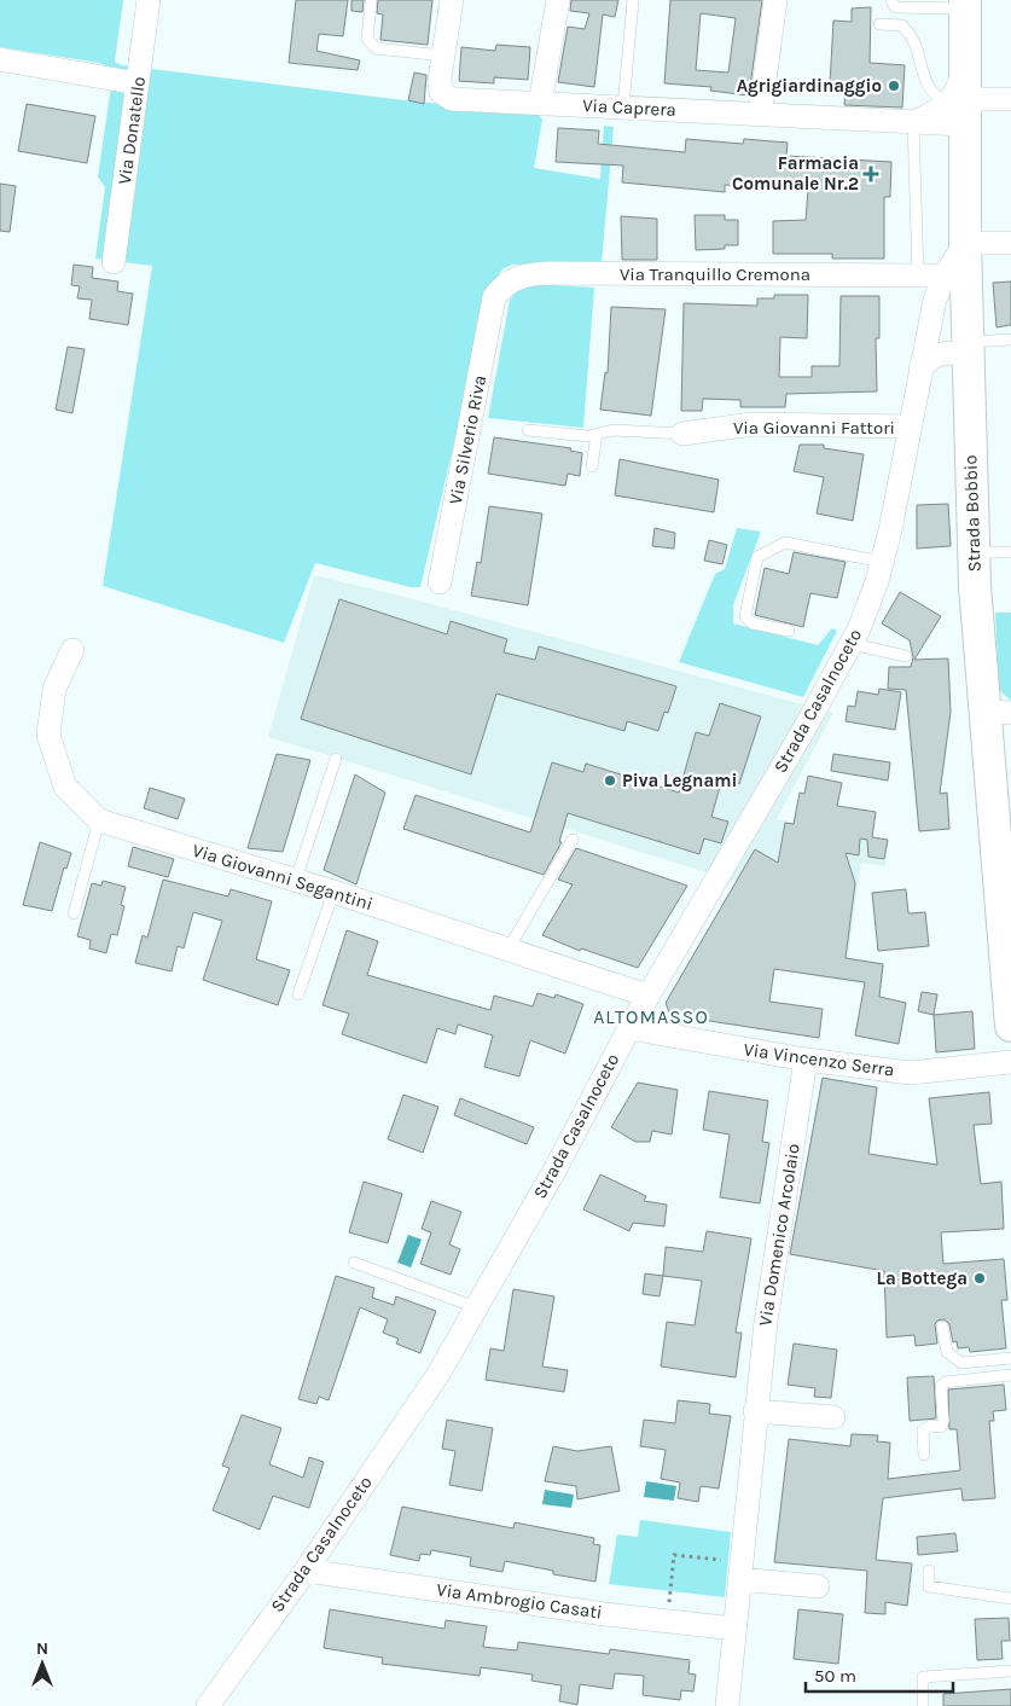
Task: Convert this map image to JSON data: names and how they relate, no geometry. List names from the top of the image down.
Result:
{
  "streets": {
    "main road": ["Strada Bobbio"],
    "street": [
      "Via Caprera",
      "Via Donatello",
      "Via Tranquillo Cremona",
      "Via Giovanni Fattori",
      "Via Silverio Riva",
      "Strada Casalnoceto",
      "Via Giovanni Segantini",
      "Via Vincenzo Serra",
      "Via Domenico Arcolaio",
      "Via Ambrogio Casati"
    ]
  },
  "crossings": [
    ["Via Caprera", "Strada Bobbio"],
    ["Via Tranquillo Cremona", "Via Silverio Riva"],
    ["Via Tranquillo Cremona", "Strada Casalnoceto"],
    ["Via Giovanni Fattori", "Strada Casalnoceto"],
    ["Strada Bobbio", "Strada Casalnoceto"],
    ["Strada Casalnoceto", "Via Giovanni Segantini"],
    ["Strada Casalnoceto", "Via Vincenzo Serra"],
    ["Strada Casalnoceto", "Via Ambrogio Casati"],
    ["Via Vincenzo Serra", "Via Domenico Arcolaio"],
    ["Via Domenico Arcolaio", "Via Ambrogio Casati"]
  ],
  "districts": ["ALTOMASSO"],
  "places": {
    "other": ["Agrigiardinaggio", "Piva Legnami", "La Bottega"],
    "health": ["Farmacia Comunale Nr.2"]
  },
  "scale_bar": "50 m",
  "north": "top"
}
